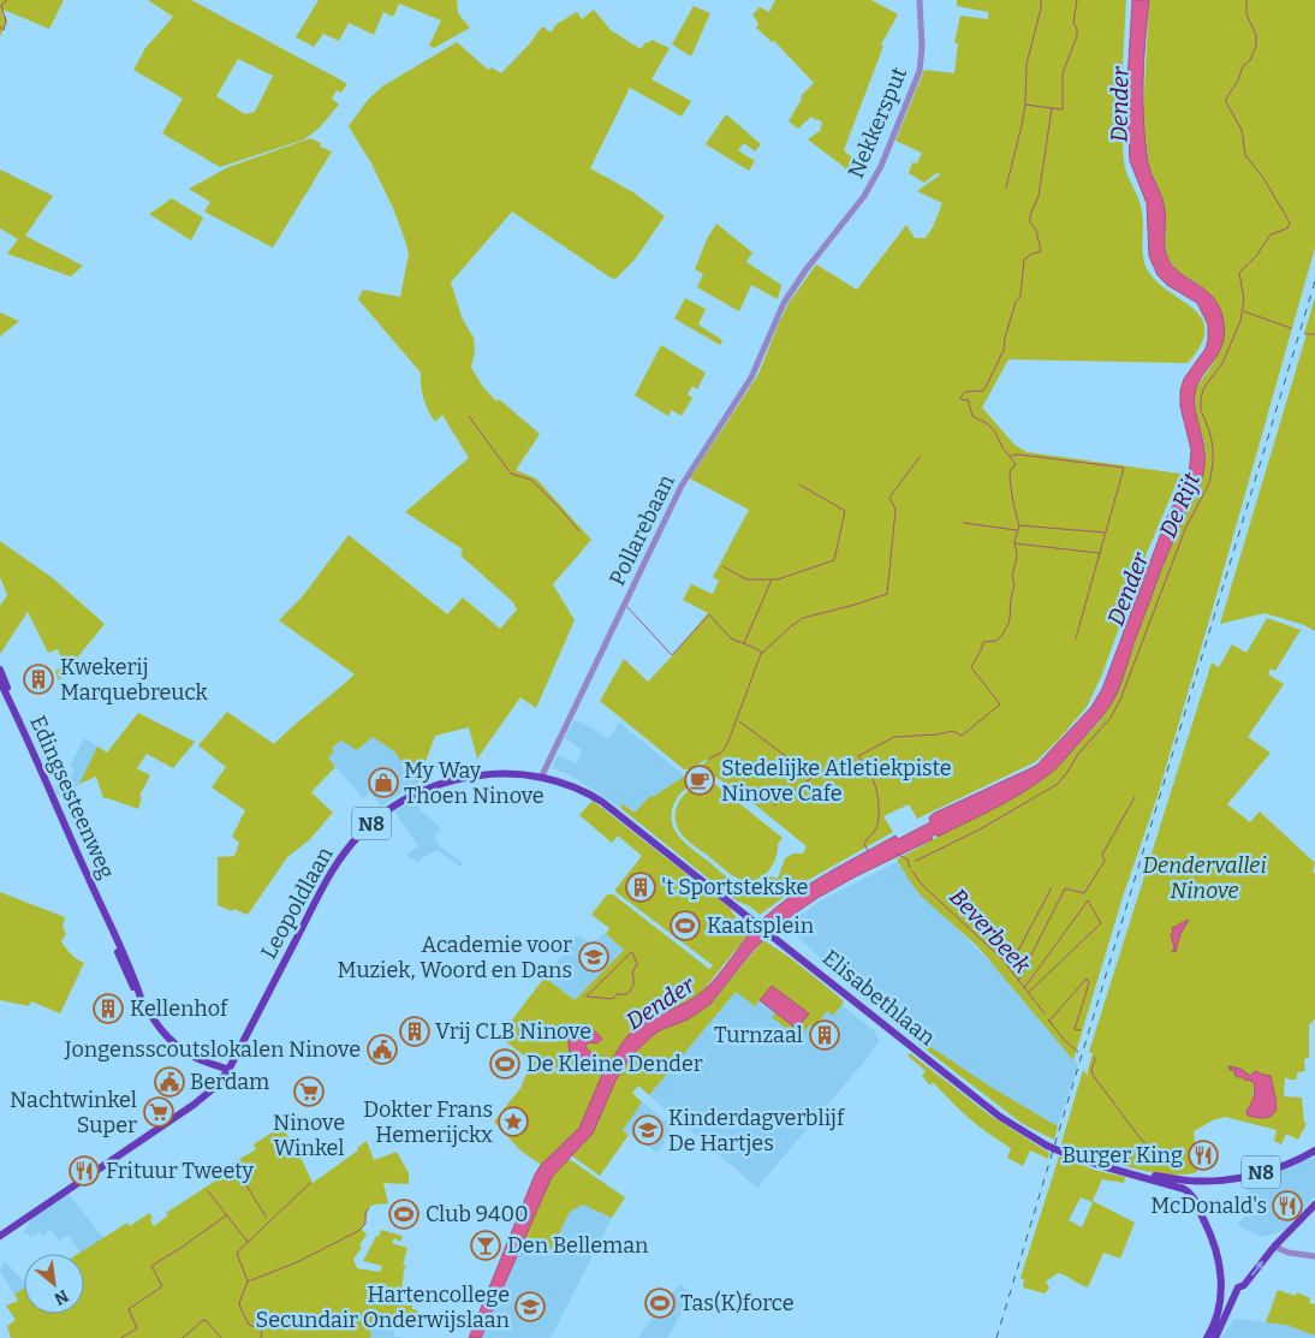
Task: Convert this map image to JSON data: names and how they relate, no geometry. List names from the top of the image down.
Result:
{
  "streets": {
    "main road": [
      "Edingsesteenweg",
      "N8",
      "Leopoldlaan",
      "Elisabethlaan"
    ],
    "street": ["Nekkersput", "Pollarebaan"]
  },
  "crossings": [
    ["Nekkersput", "Pollarebaan"],
    ["Pollarebaan", "Leopoldlaan"],
    ["Pollarebaan", "Elisabethlaan"],
    ["Edingsesteenweg", "N8"],
    ["Edingsesteenweg", "Leopoldlaan"],
    ["N8", "Leopoldlaan"],
    ["N8", "Elisabethlaan"],
    ["Leopoldlaan", "Elisabethlaan"]
  ],
  "water": ["Dender", "De Rijt", "Beverbeek"],
  "parks": ["Dendervallei Ninove"],
  "places": {
    "building": [
      "Kwekerij Marquebreuck",
      "'t Sportstekske",
      "Kellenhof",
      "Vrij CLB Ninove",
      "Turnzaal"
    ],
    "cafe": ["Stedelijke Atletiekpiste Ninove Cafe"],
    "shop": ["My Way Thoen Ninove"],
    "sports": [
      "Kaatsplein",
      "De Kleine Dender",
      "Club 9400",
      "Tas(K)force"
    ],
    "school or university": ["Academie voor Muziek, Woord en Dans", "Kinderdagverblijf De Hartjes", "Hartencollege Secundair Onderwijslaan"],
    "public building": ["Jongensscoutslokalen Ninove", "Berdam"],
    "supermarket": ["Ninove Winkel", "Nachtwinkel Super"],
    "place": ["Dokter Frans Hemerijckx"],
    "restaurant": ["Burger King", "Frituur Tweety", "McDonald's"],
    "bar": ["Den Belleman"]
  },
  "north": "bottom right"
}
